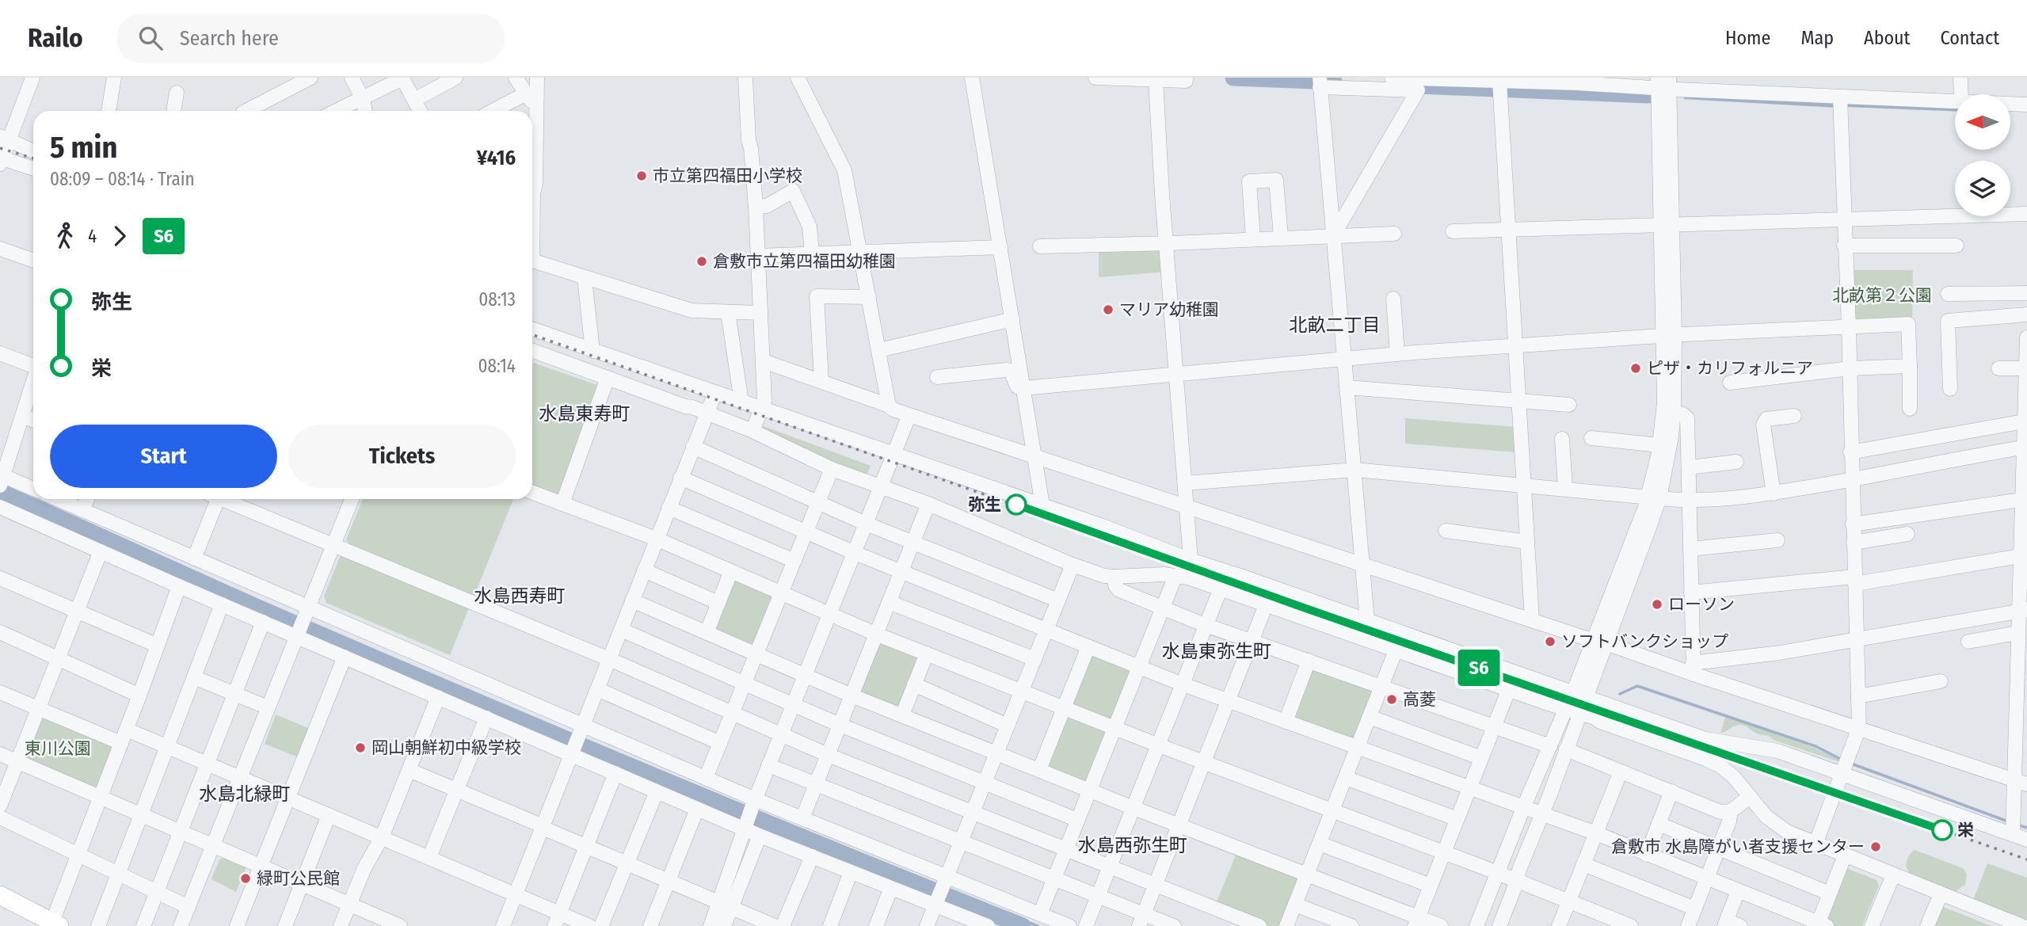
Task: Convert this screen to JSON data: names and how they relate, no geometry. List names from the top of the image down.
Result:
{
  "districts": [
    "北畝二丁目",
    "水島東寿町",
    "水島西寿町",
    "水島東弥生町",
    "水島北緑町",
    "水島西弥生町"
  ],
  "parks": ["北畝第２公園", "東川公園"],
  "places": [
    "市立第四福田小学校",
    "倉敷市立第四福田幼稚園",
    "マリア幼稚園",
    "ピザ・カリフォルニア",
    "弥生",
    "ローソン",
    "ソフトバンクショップ",
    "高菱",
    "岡山朝鮮初中級学校",
    "栄",
    "倉敷市 水島障がい者支援センター",
    "緑町公民館"
  ],
  "north": "left",
  "page": {
    "header": "Railo",
    "search": "Search here",
    "nav": [
      "Home",
      "Map",
      "About",
      "Contact"
    ],
    "on_map": "S6",
    "heading": ["5 min", "08:09 – 08:14 · Train", "¥416"],
    "legs": ["4", "S6"],
    "list": [
      {
        "name": "弥生",
        "value": "08:13"
      },
      {
        "name": "栄",
        "value": "08:14"
      }
    ],
    "buttons": ["Start", "Tickets"]
  }
}
